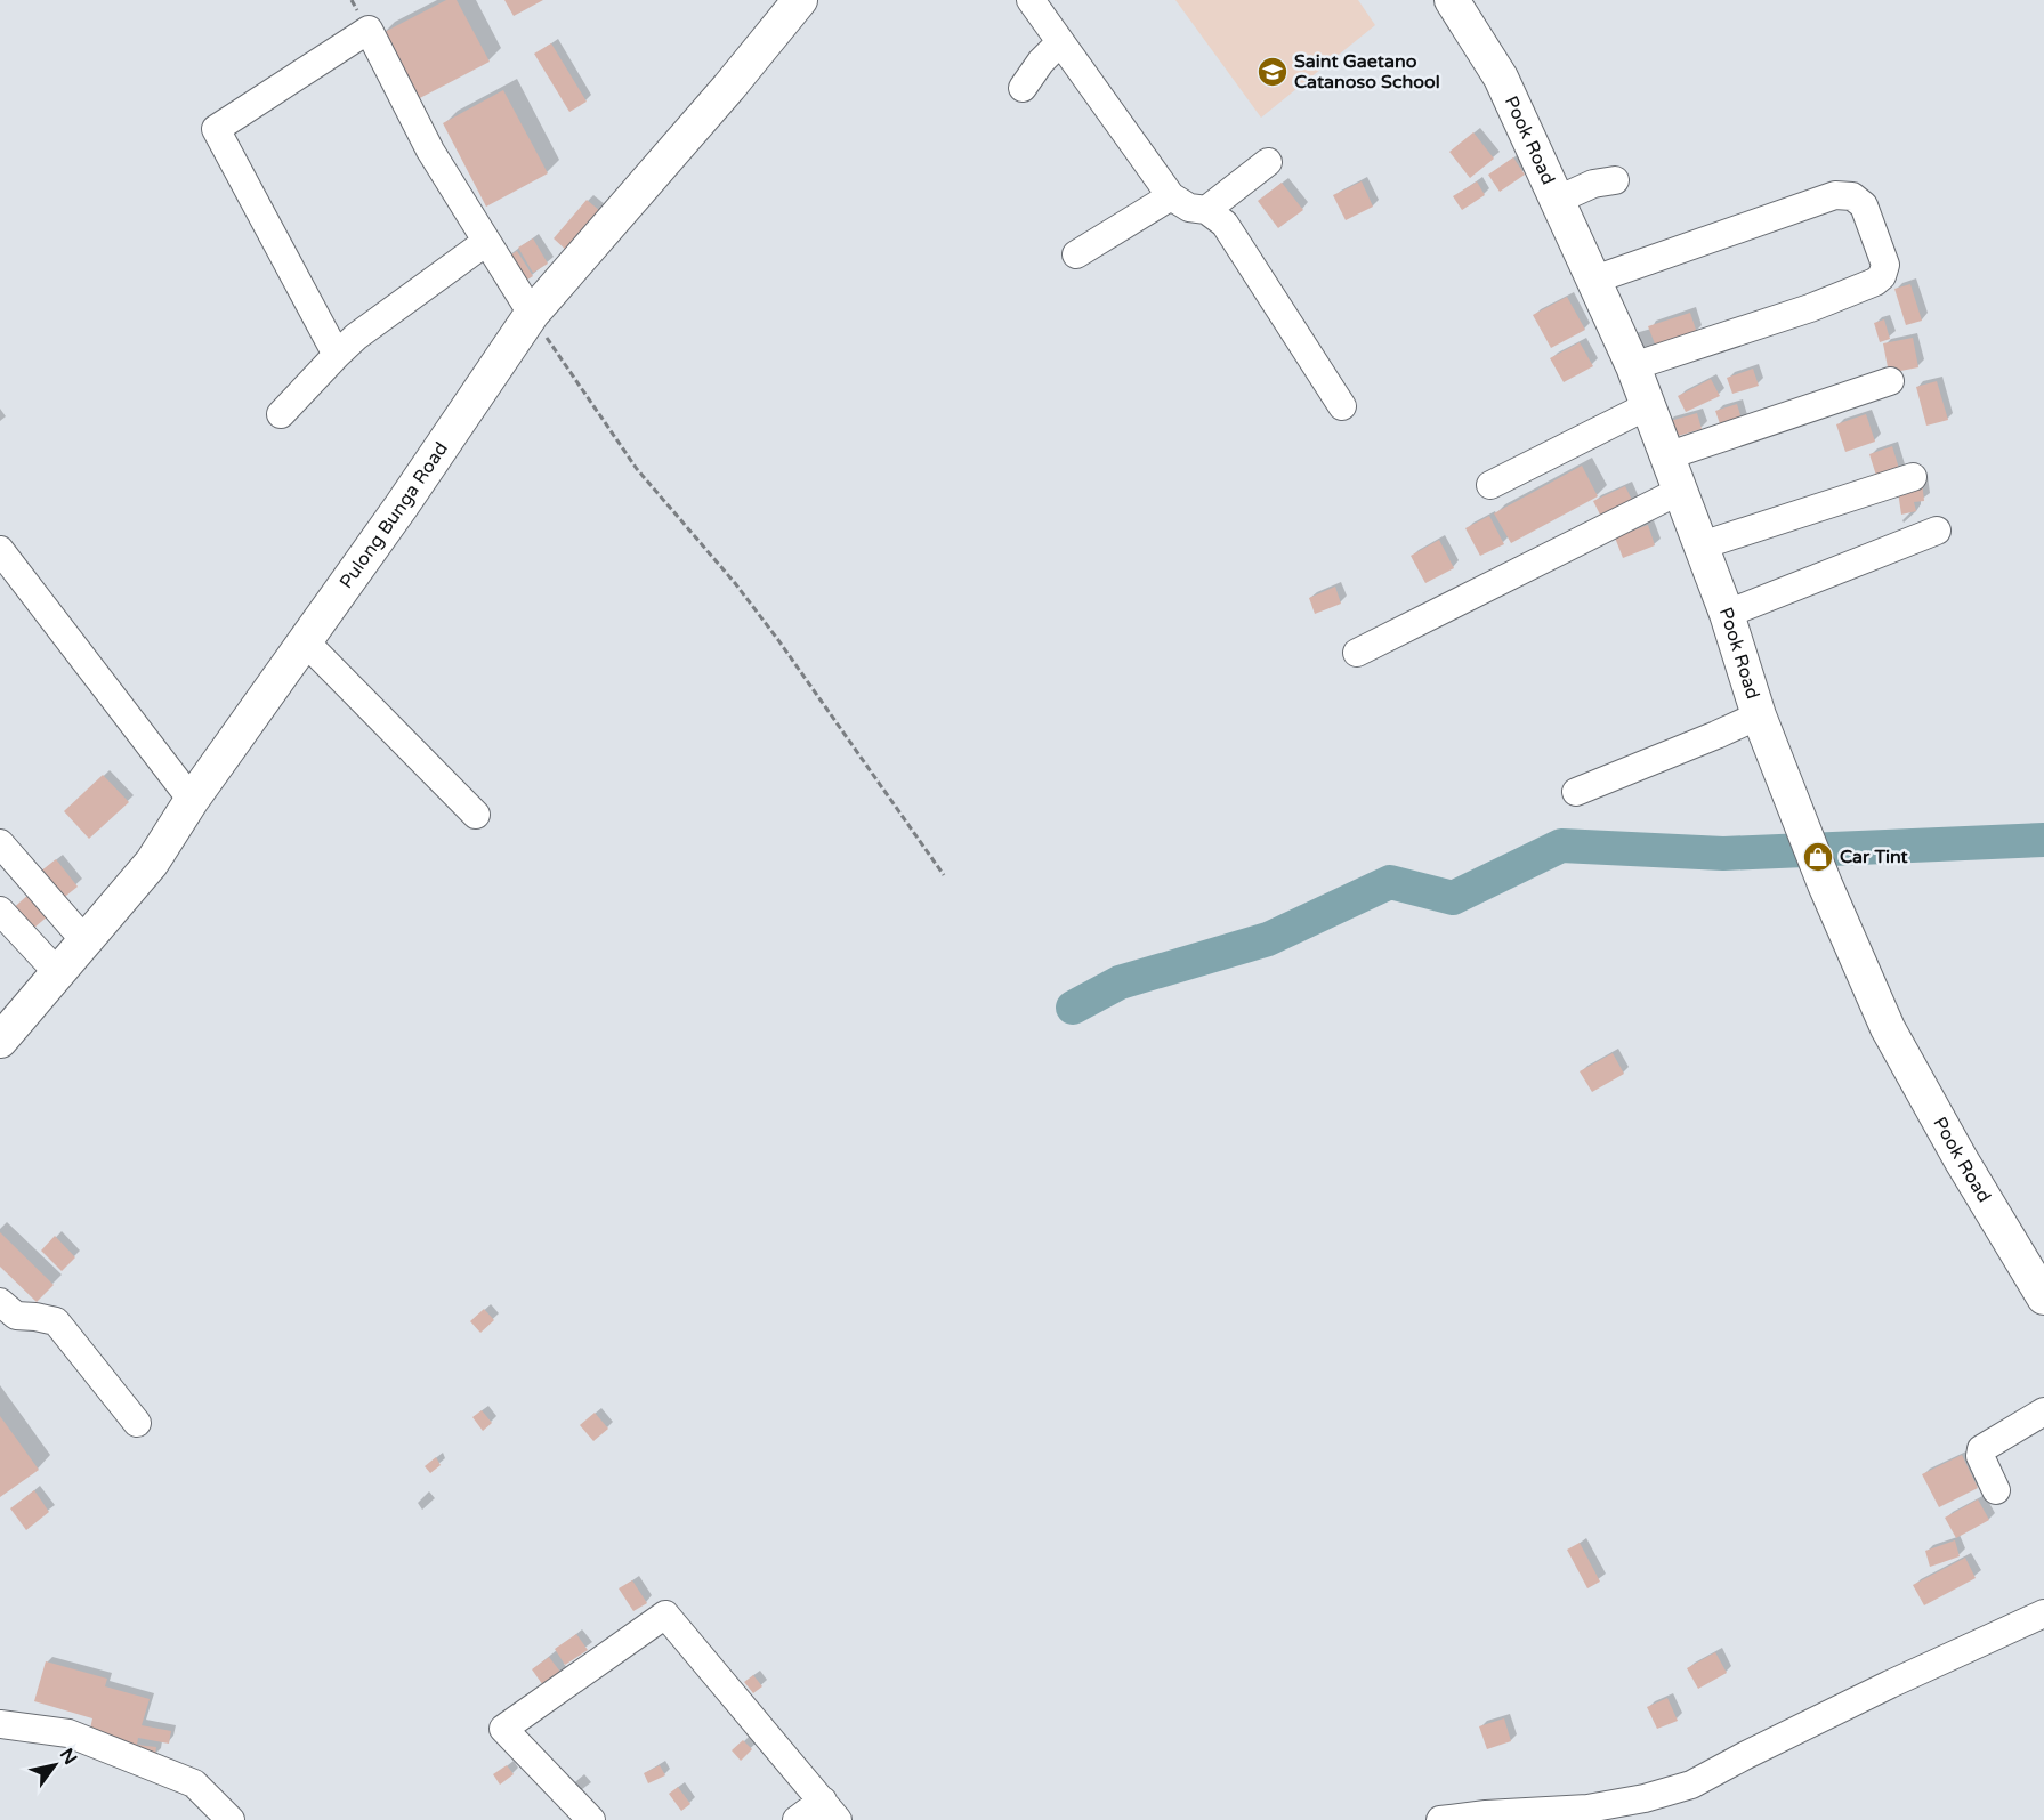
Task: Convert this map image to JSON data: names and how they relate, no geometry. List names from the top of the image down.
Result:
{
  "streets": {
    "main road": ["Pook Road", "Pulong Bunga Road"]
  },
  "places": {
    "school or university": ["Saint Gaetano Catanoso School"],
    "shop": ["Car Tint"]
  },
  "north": "top right"
}
